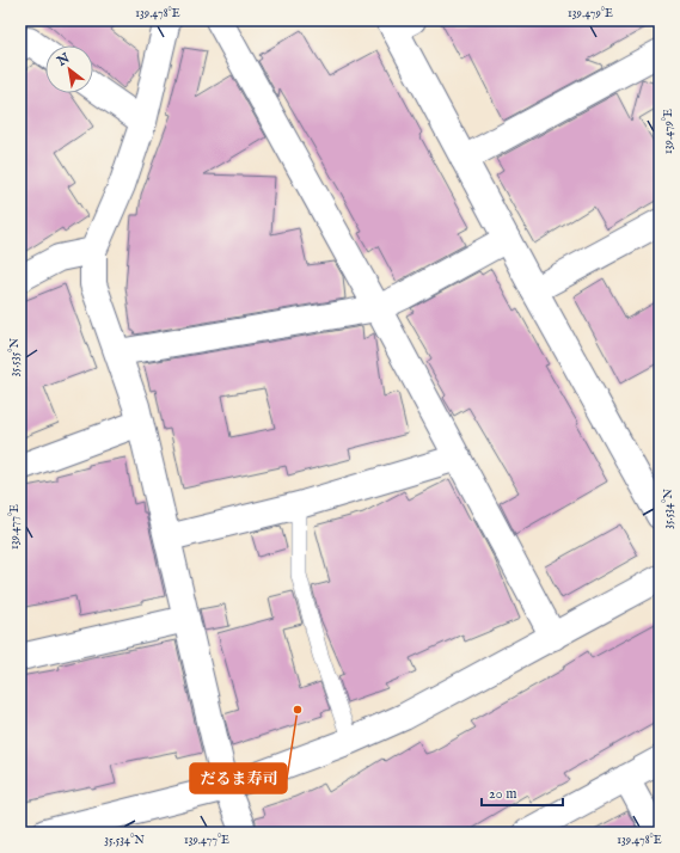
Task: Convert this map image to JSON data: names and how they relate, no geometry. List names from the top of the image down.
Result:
{
  "places": ["だるま寿司"],
  "scale_bar": "20 m",
  "north": "top left",
  "coordinates": [
    "139.478°E",
    "139.479°E",
    "35.535°N",
    "35.534°N",
    "139.477°E"
  ]
}
